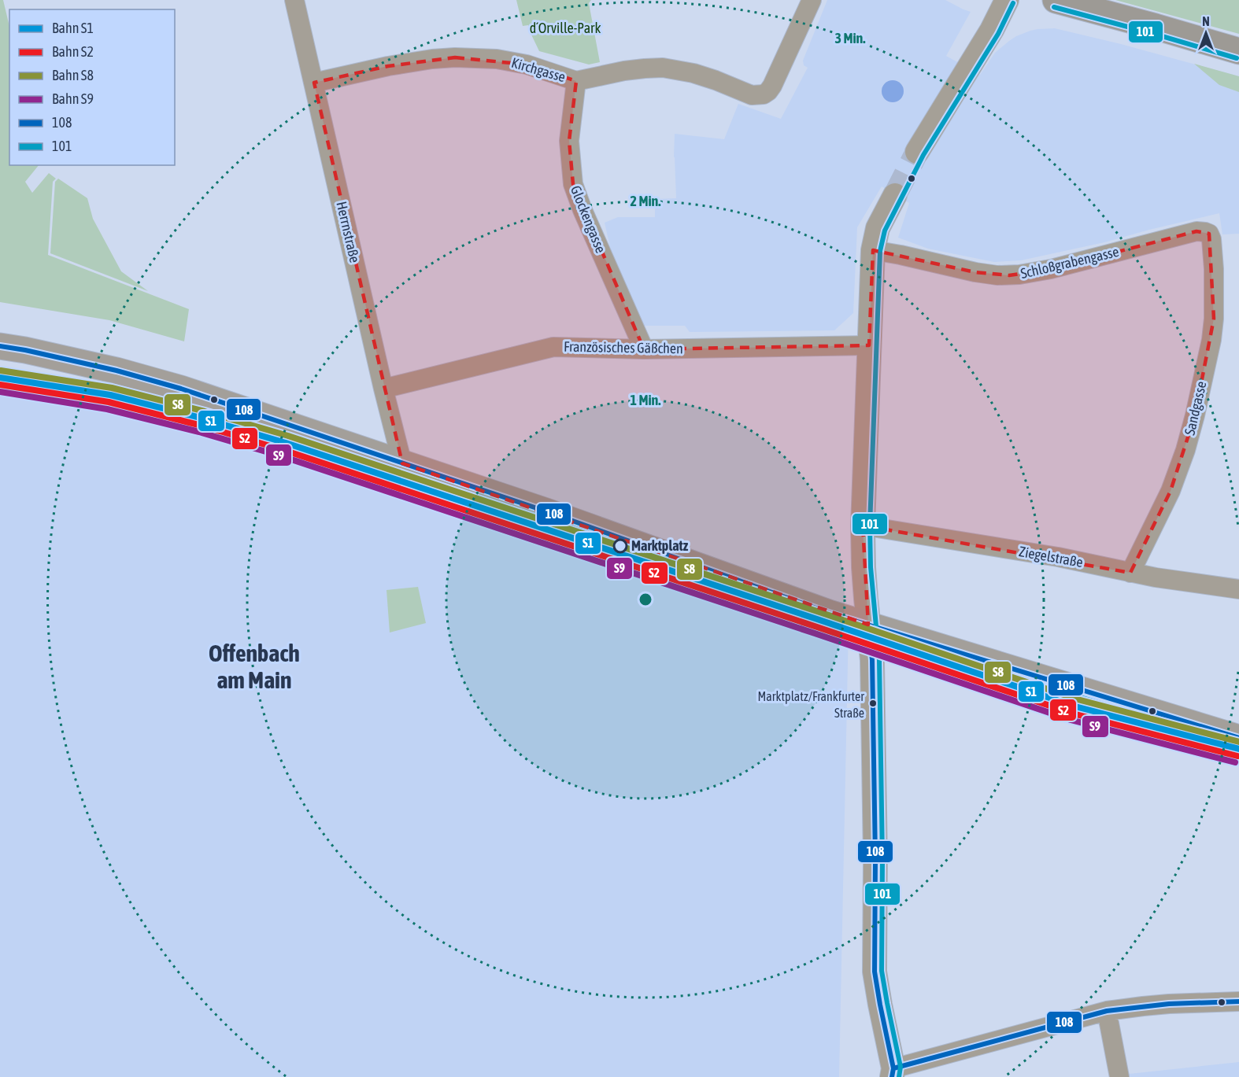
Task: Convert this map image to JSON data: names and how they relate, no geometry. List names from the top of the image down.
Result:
{
  "streets": {
    "street": [
      "Kirchgasse",
      "Glockengasse",
      "Herrnstraße",
      "Schloßgrabengasse",
      "Französisches Gäßchen",
      "Sandgasse",
      "Ziegelstraße"
    ]
  },
  "crossings": [
    ["Kirchgasse", "Glockengasse"],
    ["Kirchgasse", "Herrnstraße"],
    ["Glockengasse", "Französisches Gäßchen"],
    ["Herrnstraße", "Französisches Gäßchen"],
    ["Schloßgrabengasse", "Sandgasse"],
    ["Sandgasse", "Ziegelstraße"]
  ],
  "districts": ["Offenbach am Main"],
  "parks": ["d´Orville-Park"],
  "places": ["Marktplatz", "Marktplatz/Frankfurter Straße"],
  "lines": [
    "transit line 101",
    "transit line 108",
    "rail line S8",
    "rail line S1",
    "rail line S2",
    "rail line S9"
  ],
  "legend": [
    "Bahn S1",
    "Bahn S2",
    "Bahn S8",
    "Bahn S9",
    "108",
    "101"
  ],
  "north": "top",
  "rings": ["3 Min.", "2 Min.", "1 Min."]
}
